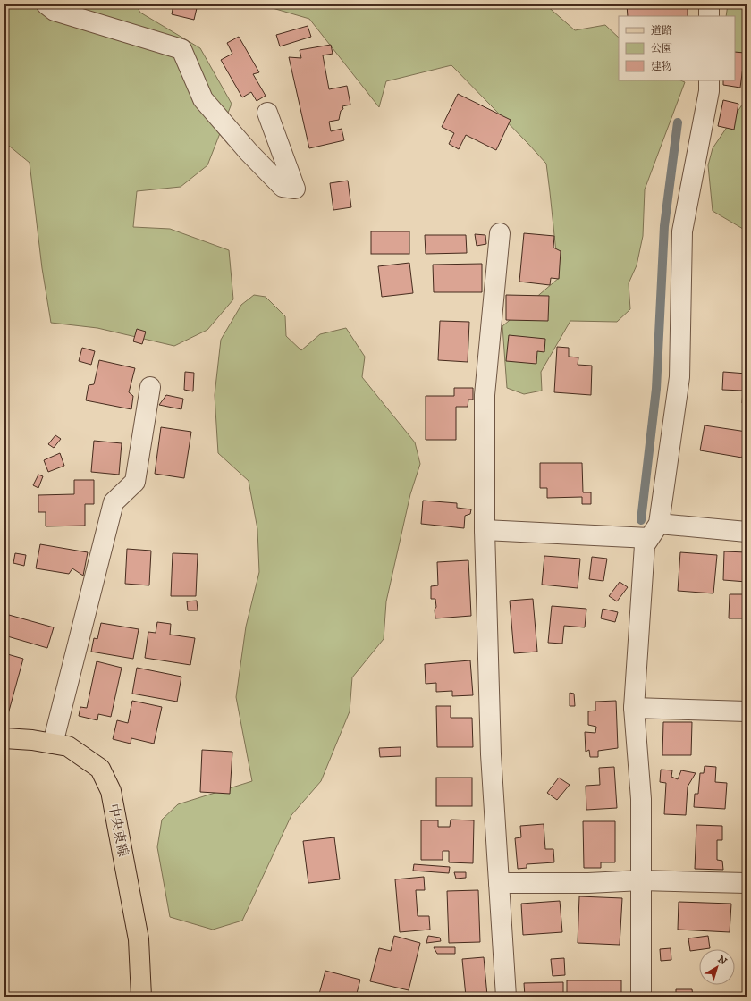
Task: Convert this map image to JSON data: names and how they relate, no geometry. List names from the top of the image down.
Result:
{
  "streets": {
    "main road": ["中央東線"]
  },
  "legend": ["道路", "公園", "建物"],
  "north": "top right"
}
